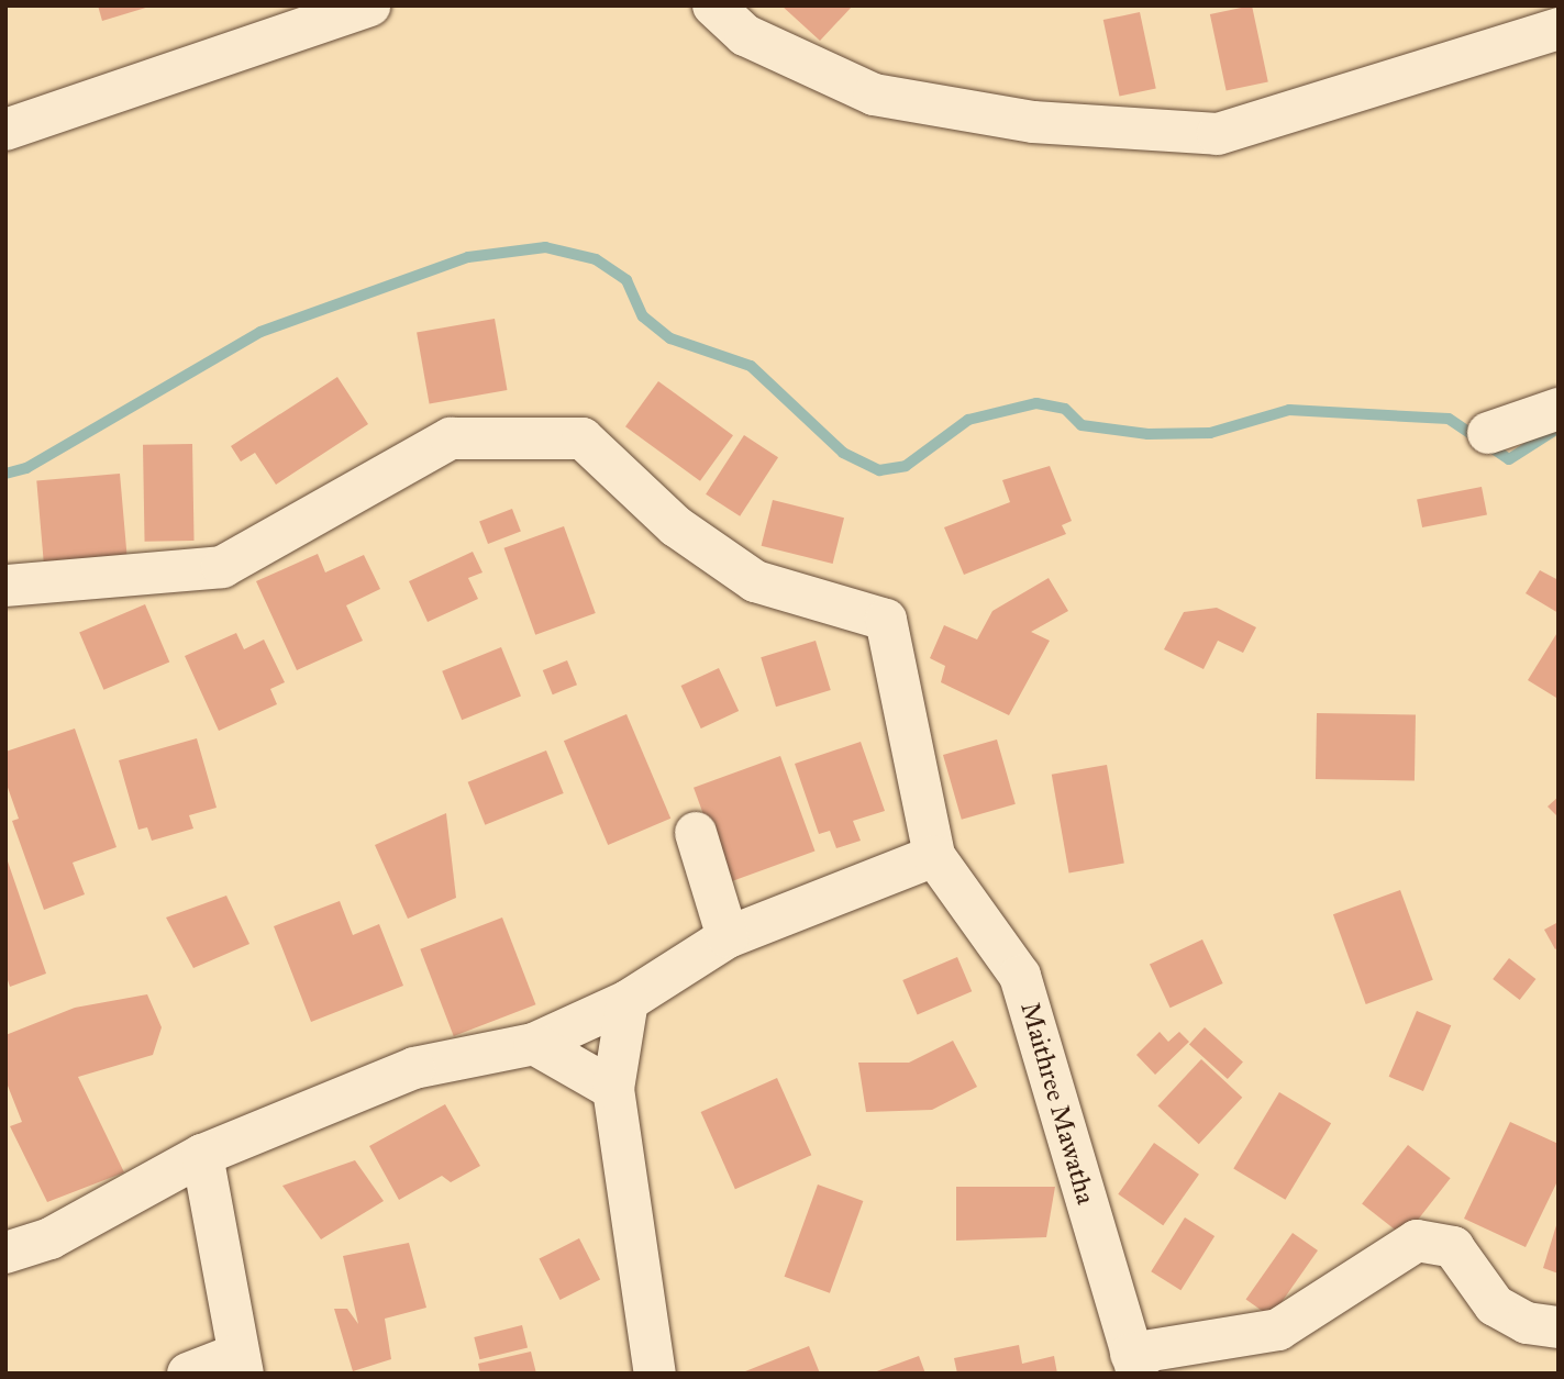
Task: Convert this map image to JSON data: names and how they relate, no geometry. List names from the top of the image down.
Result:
{
  "streets": {
    "street": ["Maithree Mawatha"]
  }
}
